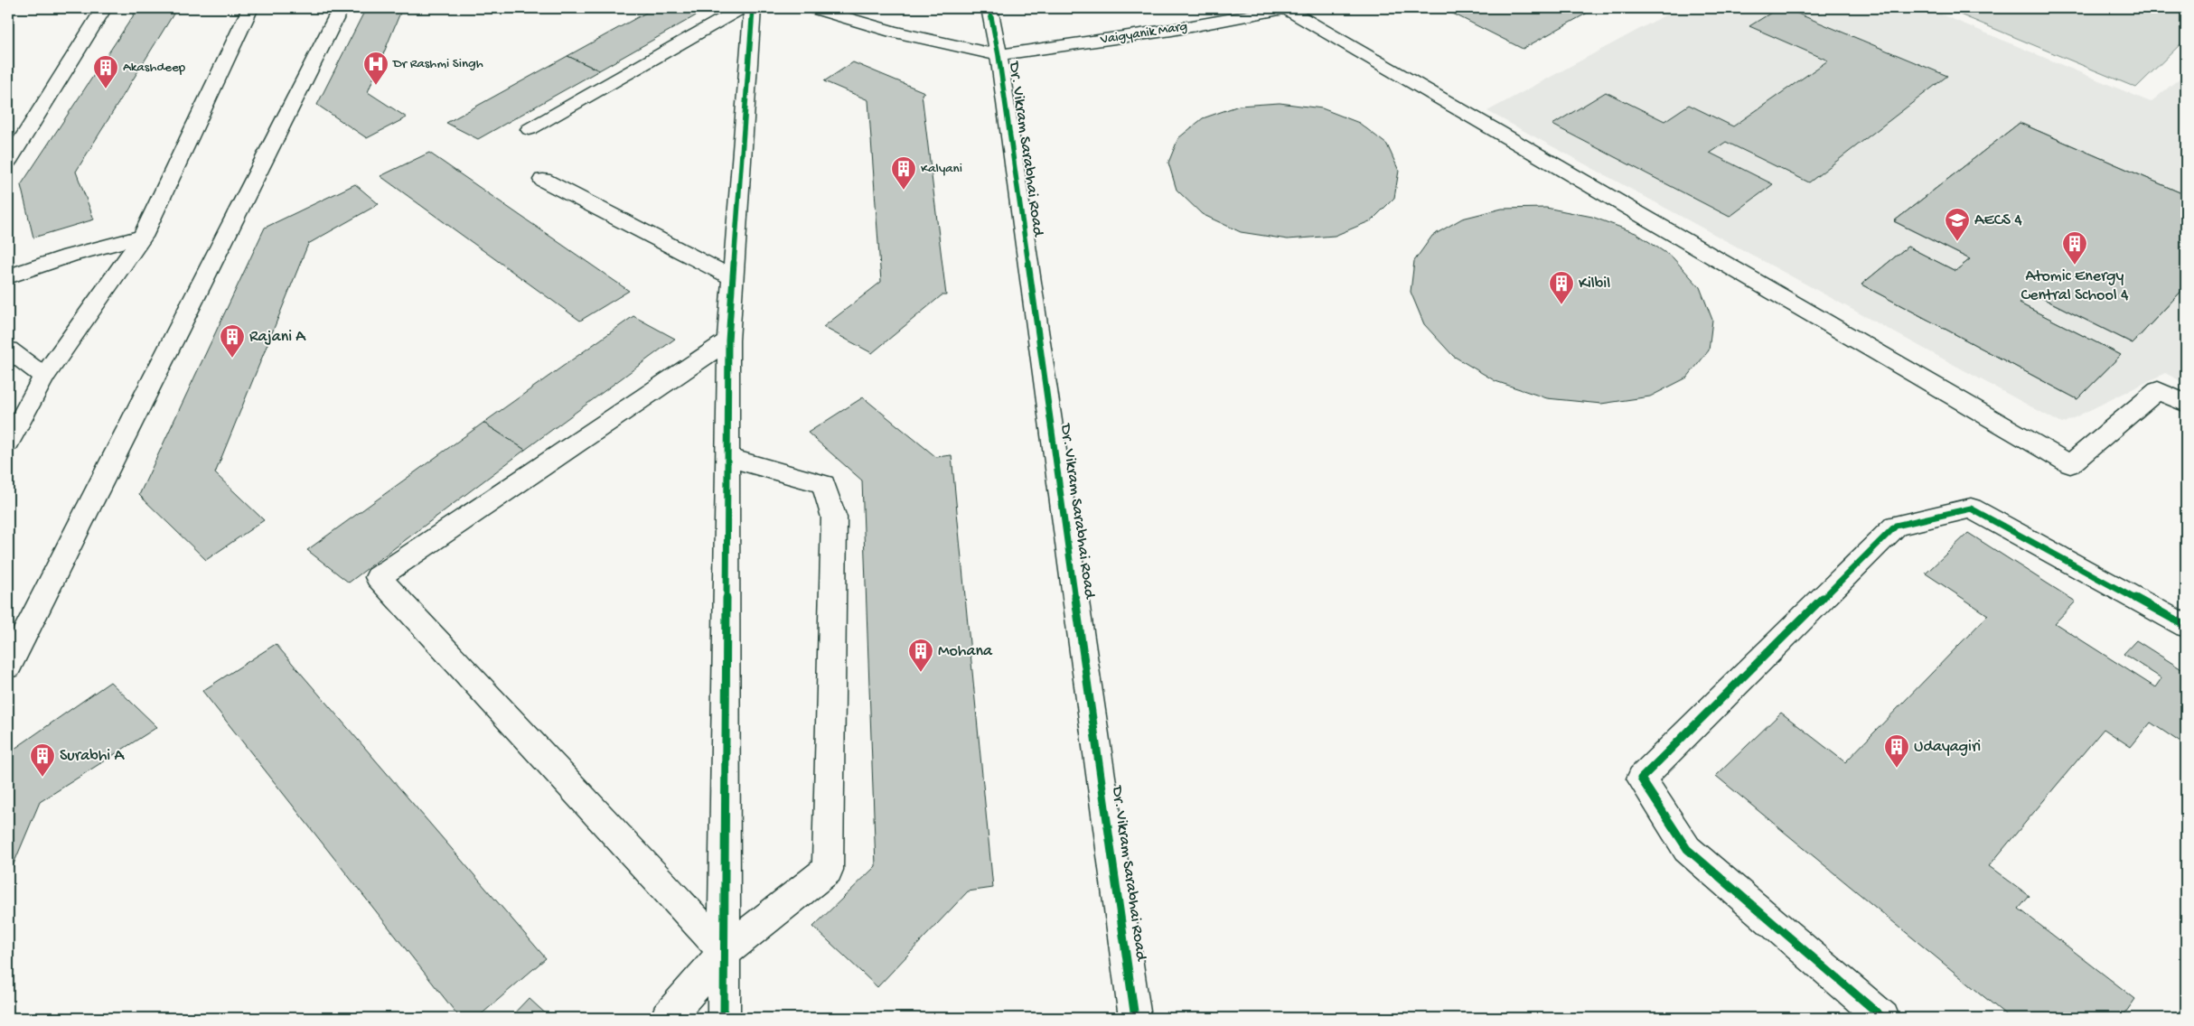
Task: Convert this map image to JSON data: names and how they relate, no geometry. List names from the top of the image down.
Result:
{
  "streets": {
    "street": ["Vaigyanik Marg", "Dr. Vikram Sarabhai Road"]
  },
  "crossings": [
    ["Vaigyanik Marg", "Dr. Vikram Sarabhai Road"]
  ],
  "places": {
    "hospital": ["Dr Rashmi Singh"],
    "building": [
      "Akashdeep",
      "Kalyani",
      "Atomic Energy Central School 4",
      "Kilbil",
      "Rajani A",
      "Mohana",
      "Udayagiri",
      "Surabhi A"
    ],
    "school or university": ["AECS 4"]
  }
}
